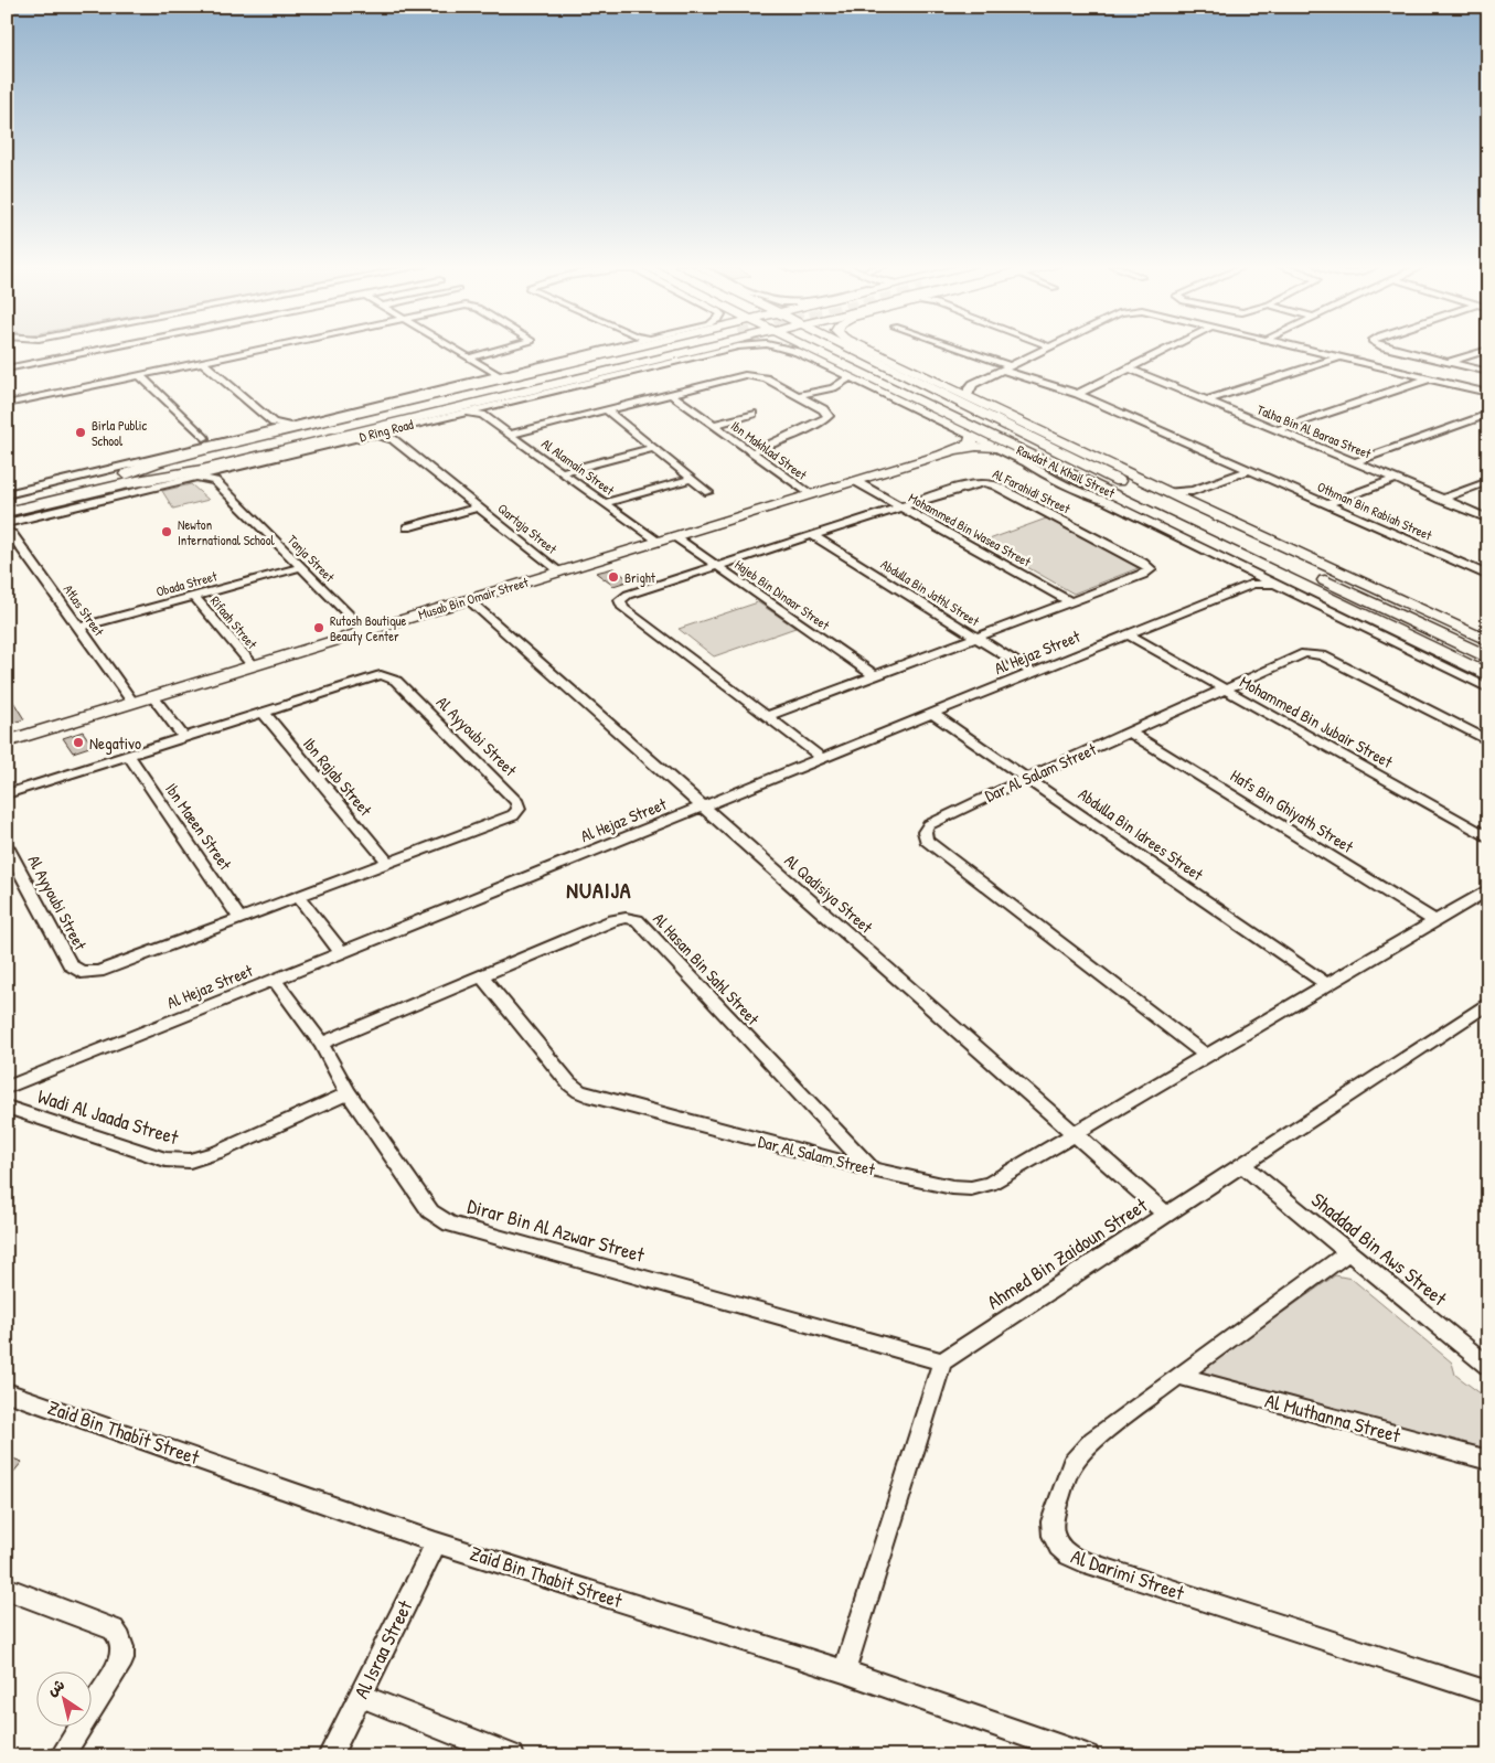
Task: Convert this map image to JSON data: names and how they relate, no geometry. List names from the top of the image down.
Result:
{
  "streets": {
    "main road": ["D Ring Road", "Rawdat Al Khail Street"],
    "street": [
      "Talha Bin Al Baraa Street",
      "Ibn Makhlad Street",
      "Al Alamain Street",
      "Al Farahidi Street",
      "Othman Bin Rabiah Street",
      "Qartaja Street",
      "Mohammed Bin Wasea Street",
      "Tanja Street",
      "Obada Street",
      "Abdulla Bin Jathl Street",
      "Hajeb Bin Dinaar Street",
      "Musab Bin Omair Street",
      "Atlas Street",
      "Rifaah Street",
      "Al Hejaz Street",
      "Mohammed Bin Jubair Street",
      "Al Ayyoubi Street",
      "Dar Al Salam Street",
      "Ibn Rajab Street",
      "Hafs Bin Ghiyath Street",
      "Ibn Maeen Street",
      "Abdulla Bin Idrees Street",
      "Al Qadisiya Street",
      "Al Hasan Bin Sahl Street",
      "Wadi Al Jaada Street",
      "Dirar Bin Al Azwar Street",
      "Shaddad Bin Aws Street",
      "Ahmed Bin Zaidoun Street",
      "Al Muthanna Street",
      "Zaid Bin Thabit Street",
      "Al Darimi Street",
      "Al Israa Street"
    ]
  },
  "crossings": [
    ["D Ring Road", "Al Alamain Street"],
    ["D Ring Road", "Qartaja Street"],
    ["D Ring Road", "Atlas Street"],
    ["Ibn Makhlad Street", "Musab Bin Omair Street"],
    ["Al Alamain Street", "Musab Bin Omair Street"],
    ["Rawdat Al Khail Street", "Musab Bin Omair Street"],
    ["Rawdat Al Khail Street", "Al Hejaz Street"],
    ["Al Farahidi Street", "Mohammed Bin Wasea Street"],
    ["Al Farahidi Street", "Abdulla Bin Jathl Street"],
    ["Al Farahidi Street", "Hajeb Bin Dinaar Street"],
    ["Al Farahidi Street", "Al Hejaz Street"],
    ["Qartaja Street", "Musab Bin Omair Street"],
    ["Mohammed Bin Wasea Street", "Musab Bin Omair Street"],
    ["Tanja Street", "Obada Street"],
    ["Tanja Street", "Musab Bin Omair Street"],
    ["Obada Street", "Atlas Street"],
    ["Obada Street", "Rifaah Street"],
    ["Abdulla Bin Jathl Street", "Al Hejaz Street"],
    ["Hajeb Bin Dinaar Street", "Musab Bin Omair Street"],
    ["Musab Bin Omair Street", "Atlas Street"],
    ["Musab Bin Omair Street", "Rifaah Street"],
    ["Musab Bin Omair Street", "Al Qadisiya Street"],
    ["Al Hejaz Street", "Mohammed Bin Jubair Street"],
    ["Al Hejaz Street", "Abdulla Bin Idrees Street"],
    ["Al Hejaz Street", "Al Qadisiya Street"],
    ["Al Hejaz Street", "Dirar Bin Al Azwar Street"],
    ["Mohammed Bin Jubair Street", "Dar Al Salam Street"],
    ["Al Ayyoubi Street", "Ibn Rajab Street"],
    ["Al Ayyoubi Street", "Ibn Maeen Street"],
    ["Dar Al Salam Street", "Hafs Bin Ghiyath Street"],
    ["Dar Al Salam Street", "Abdulla Bin Idrees Street"],
    ["Dar Al Salam Street", "Al Qadisiya Street"],
    ["Dar Al Salam Street", "Al Hasan Bin Sahl Street"],
    ["Al Qadisiya Street", "Ahmed Bin Zaidoun Street"],
    ["Al Hasan Bin Sahl Street", "Dirar Bin Al Azwar Street"],
    ["Wadi Al Jaada Street", "Dirar Bin Al Azwar Street"],
    ["Dirar Bin Al Azwar Street", "Ahmed Bin Zaidoun Street"],
    ["Shaddad Bin Aws Street", "Ahmed Bin Zaidoun Street"],
    ["Shaddad Bin Aws Street", "Al Darimi Street"],
    ["Al Muthanna Street", "Al Darimi Street"],
    ["Zaid Bin Thabit Street", "Al Israa Street"]
  ],
  "districts": ["NUAIJA"],
  "places": [
    "Birla Public School",
    "Newton International School",
    "Bright",
    "Rutosh Boutique Beauty Center",
    "Negativo"
  ],
  "north": "top left"
}
